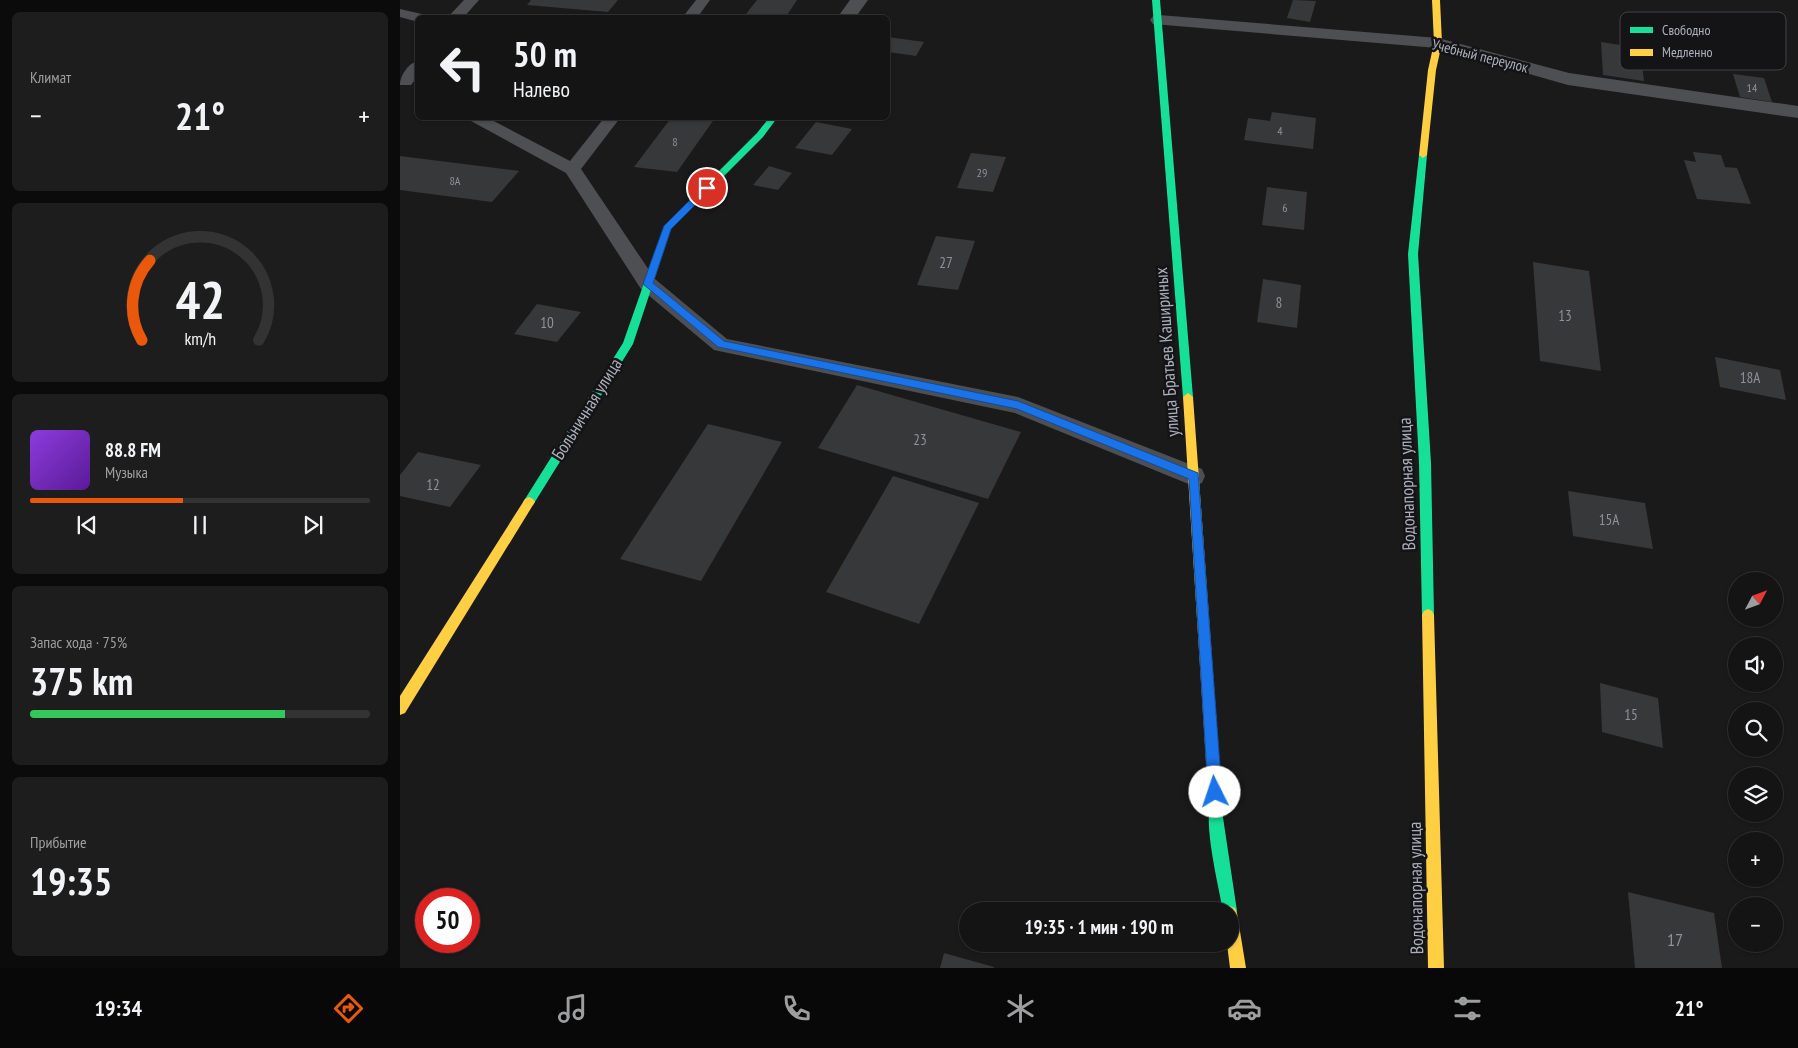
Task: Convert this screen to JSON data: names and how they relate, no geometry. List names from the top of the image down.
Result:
{
  "streets": {
    "street": [
      "Учебный переулок",
      "улица Братьев Кашириных",
      "Больничная улица",
      "Водонапорная улица"
    ]
  },
  "crossings": [
    ["Учебный переулок", "улица Братьев Кашириных"],
    ["Учебный переулок", "Водонапорная улица"]
  ],
  "house_numbers": [
    "14",
    "4",
    "8",
    "29",
    "8А",
    "6",
    "27",
    "8",
    "13",
    "10",
    "18А",
    "23",
    "12",
    "15А",
    "15",
    "17"
  ],
  "legend": ["Свободно", "Медленно"],
  "north": "top right",
  "page": {
    "tile": [
      "Климат",
      ["Запас хода · 75%", "375 km"],
      ["Прибытие", "19:35"]
    ],
    "turn": ["50 m", "Налево"],
    "heat": ["−", "21°", "+"],
    "song": ["88.8 FM", "Музыка"],
    "map_buttons": ["+", "−"],
    "limit": "50",
    "trip": "19:35 · 1 мин · 190 m",
    "tabs": ["19:34", "21°"],
    "gauge": ["42", "km/h"]
  }
}
